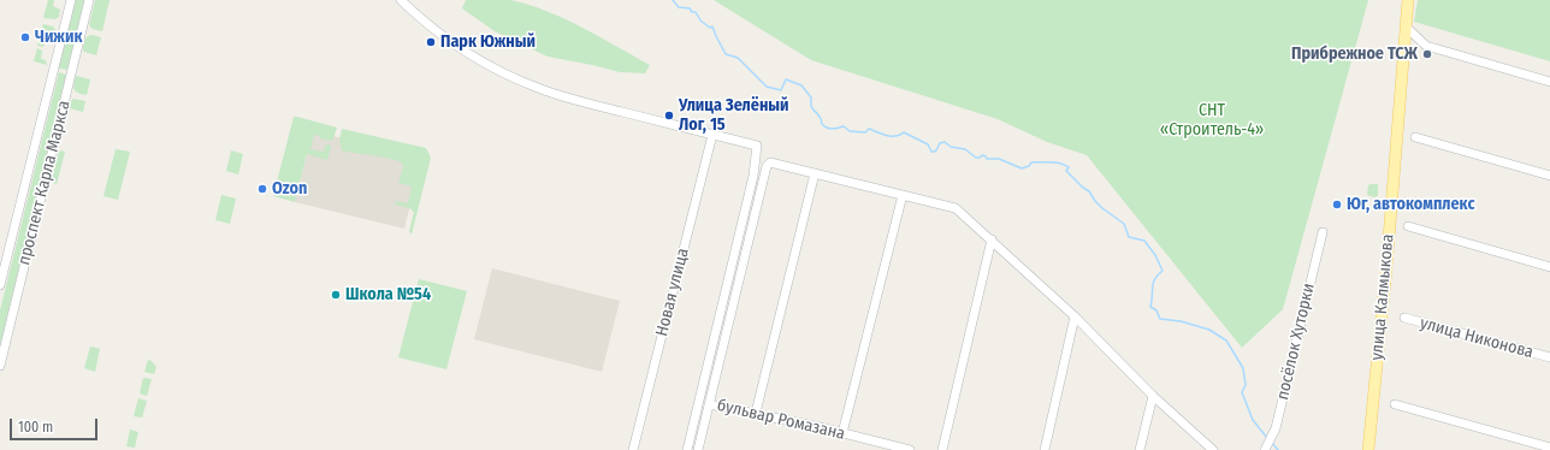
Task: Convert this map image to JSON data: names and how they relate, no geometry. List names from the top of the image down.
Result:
{
  "streets": {
    "main road": ["улица Калмыкова"],
    "street": [
      "проспект Карла Маркса",
      "Новая улица",
      "улица Никонова",
      "посёлок Хуторки",
      "бульвар Ромазана"
    ]
  },
  "parks": ["СНТ «Строитель-4»"],
  "places": [
    "Чижик",
    "Парк Южный",
    "Прибрежное ТСЖ",
    "Улица Зелёный Лог, 15",
    "Ozon",
    "Юг, автокомплекс",
    "Школа №54"
  ],
  "scale_bar": "100 m"
}
